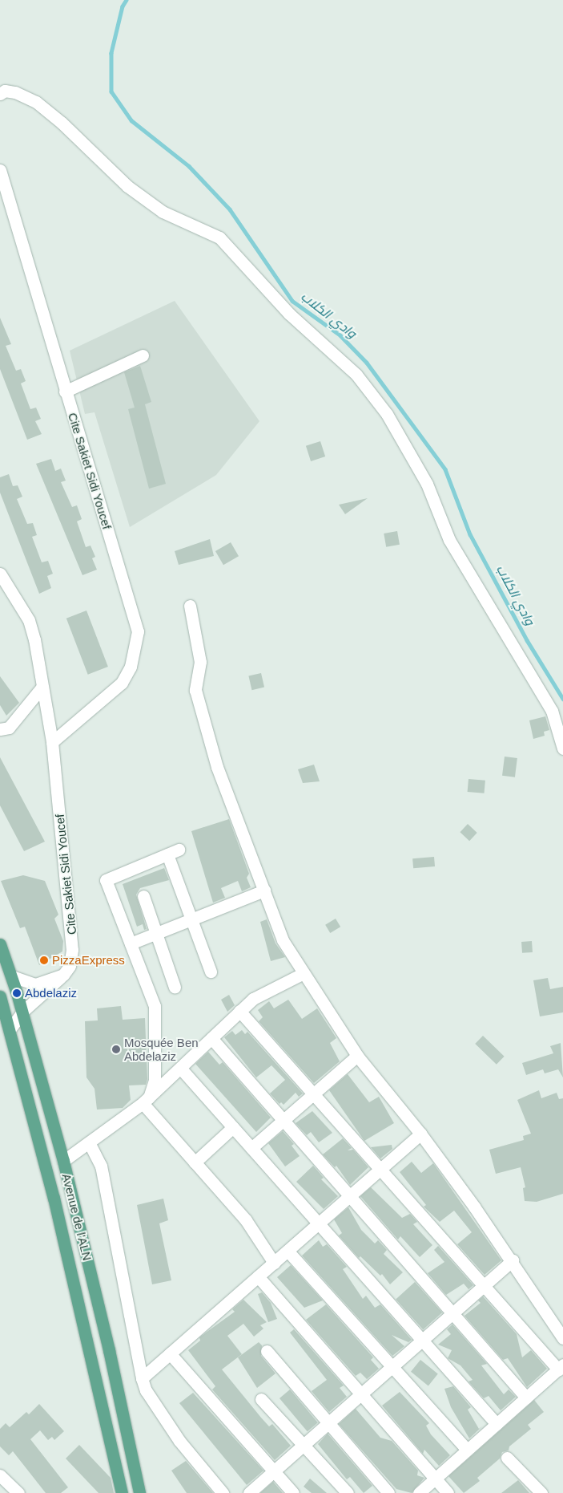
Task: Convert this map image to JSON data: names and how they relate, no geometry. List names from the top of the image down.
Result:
{
  "streets": {
    "main road": ["Avenue de l'ALN"],
    "street": ["Cite Sakiet Sidi Youcef"]
  },
  "water": ["وادي الكلاب"],
  "places": ["PizzaExpress", "Abdelaziz", "Mosquée Ben Abdelaziz"]
}
